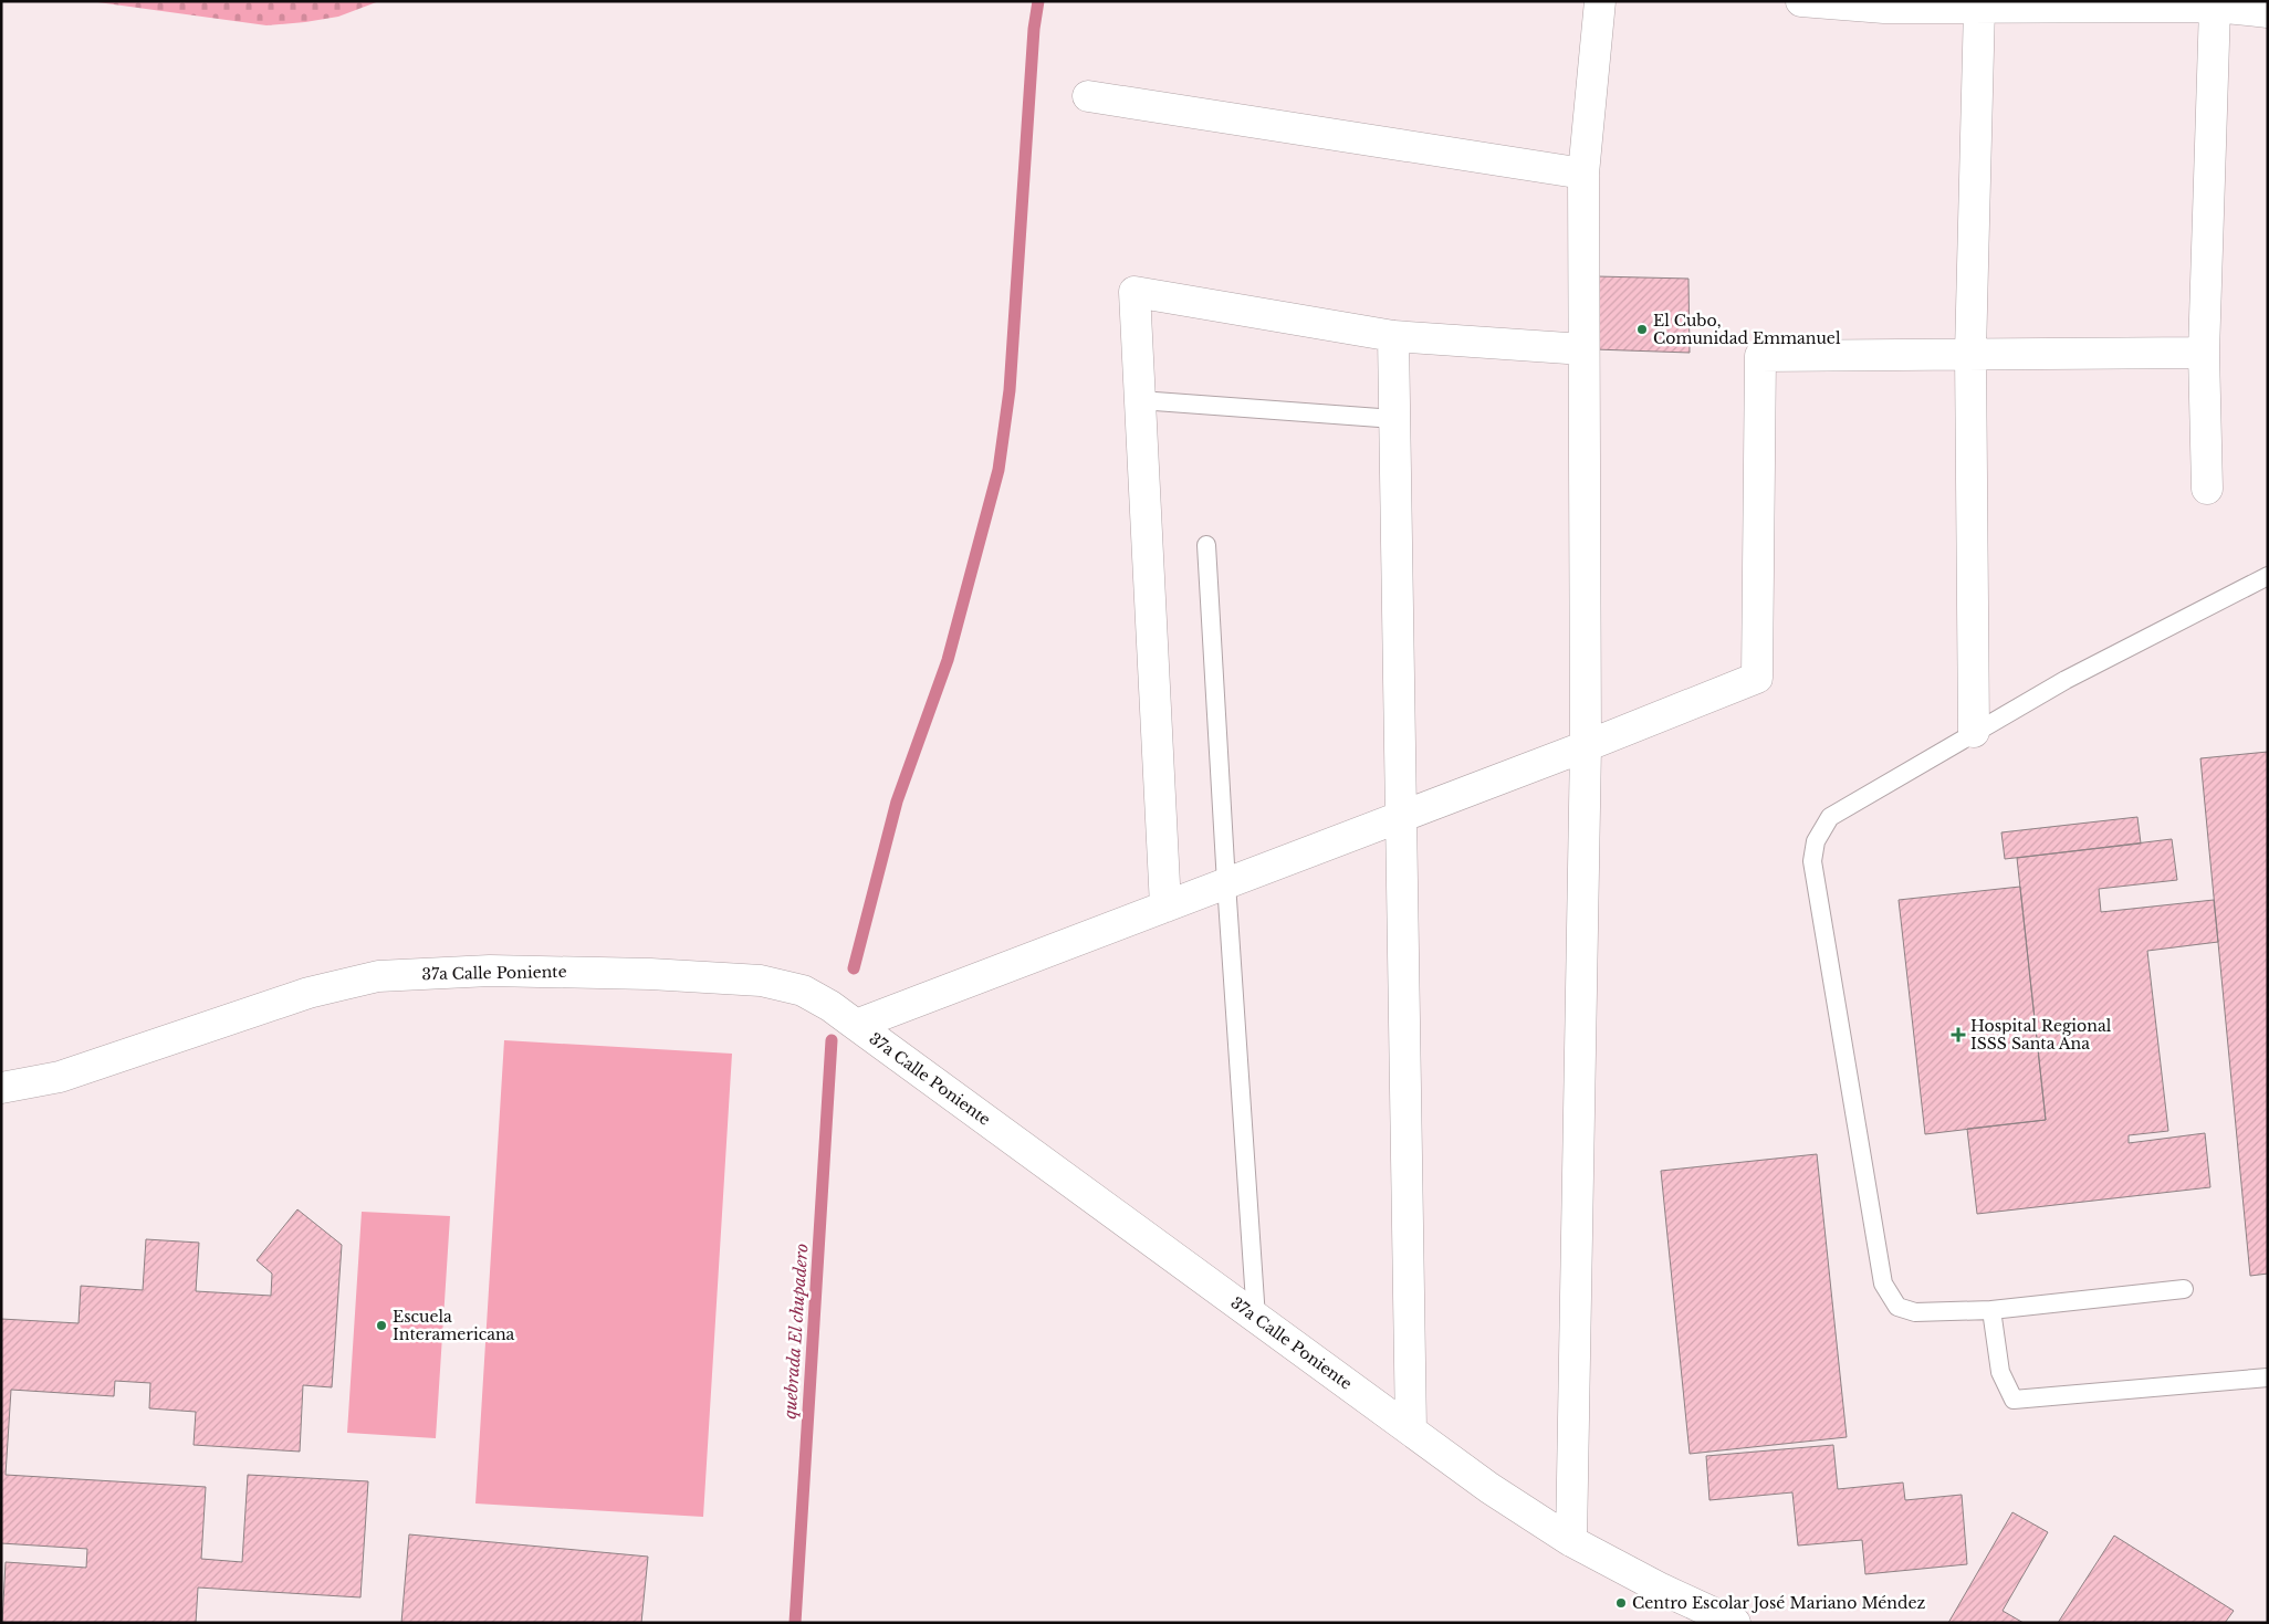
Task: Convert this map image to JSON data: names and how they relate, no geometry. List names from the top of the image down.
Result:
{
  "streets": {
    "street": ["37a Calle Poniente"]
  },
  "water": ["quebrada El chupadero"],
  "places": {
    "other": ["El Cubo, Comunidad Emmanuel", "Escuela Interamericana", "Centro Escolar José Mariano Méndez"],
    "health": ["Hospital Regional ISSS Santa Ana"]
  }
}
